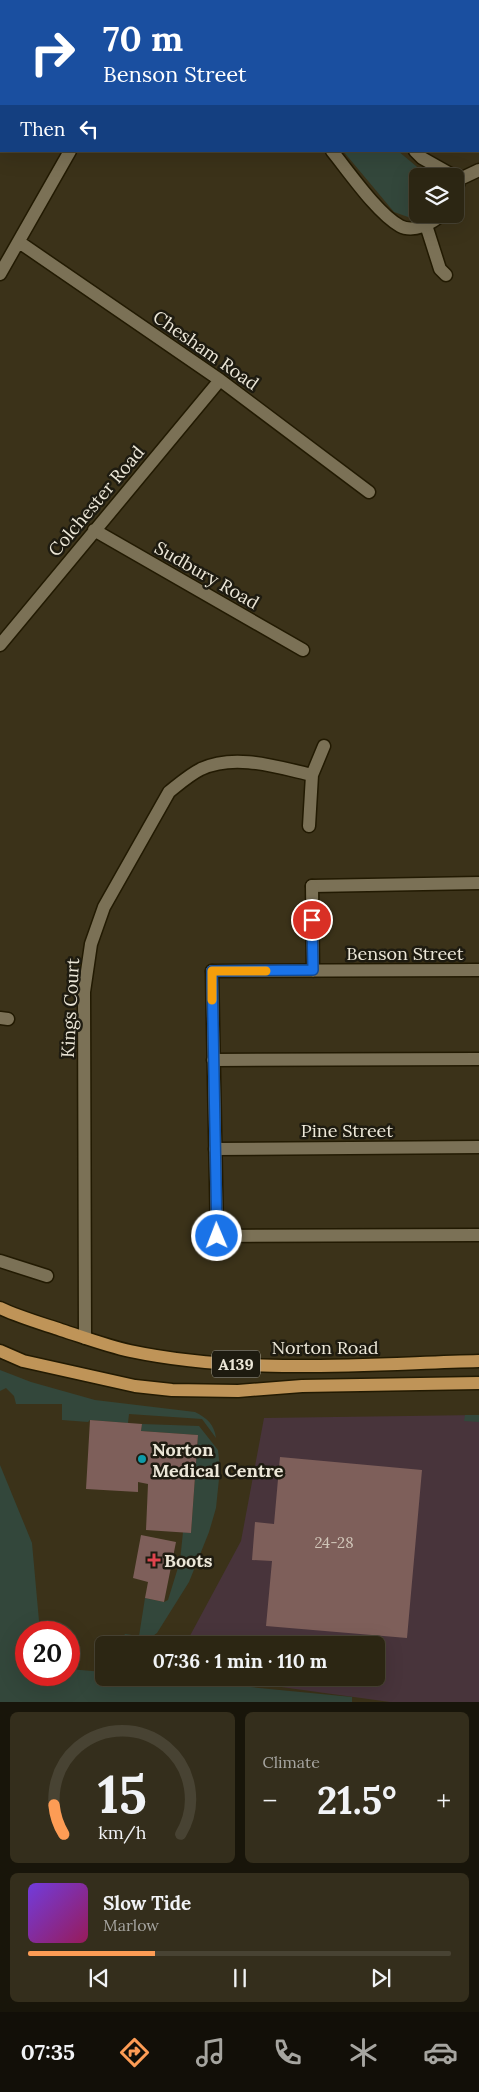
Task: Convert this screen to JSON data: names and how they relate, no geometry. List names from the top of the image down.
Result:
{
  "streets": {
    "main road": ["Norton Road", "A139"],
    "street": [
      "Chesham Road",
      "Colchester Road",
      "Sudbury Road",
      "Benson Street",
      "Kings Court",
      "Pine Street"
    ]
  },
  "crossings": [
    ["Chesham Road", "Colchester Road"],
    ["Colchester Road", "Sudbury Road"],
    ["Kings Court", "Norton Road"]
  ],
  "places": {
    "other": ["Norton Medical Centre"],
    "health": ["Boots"]
  },
  "house_numbers": ["24-28"],
  "page": {
    "turn": ["70 m", "Benson Street"],
    "then": "Then",
    "limit": "20",
    "trip": "07:36 · 1 min · 110 m",
    "tile": "Climate",
    "heat": ["−", "21.5°", "+"],
    "song": ["Slow Tide", "Marlow"],
    "tabs": "07:35",
    "gauge": ["15", "km/h"]
  }
}
